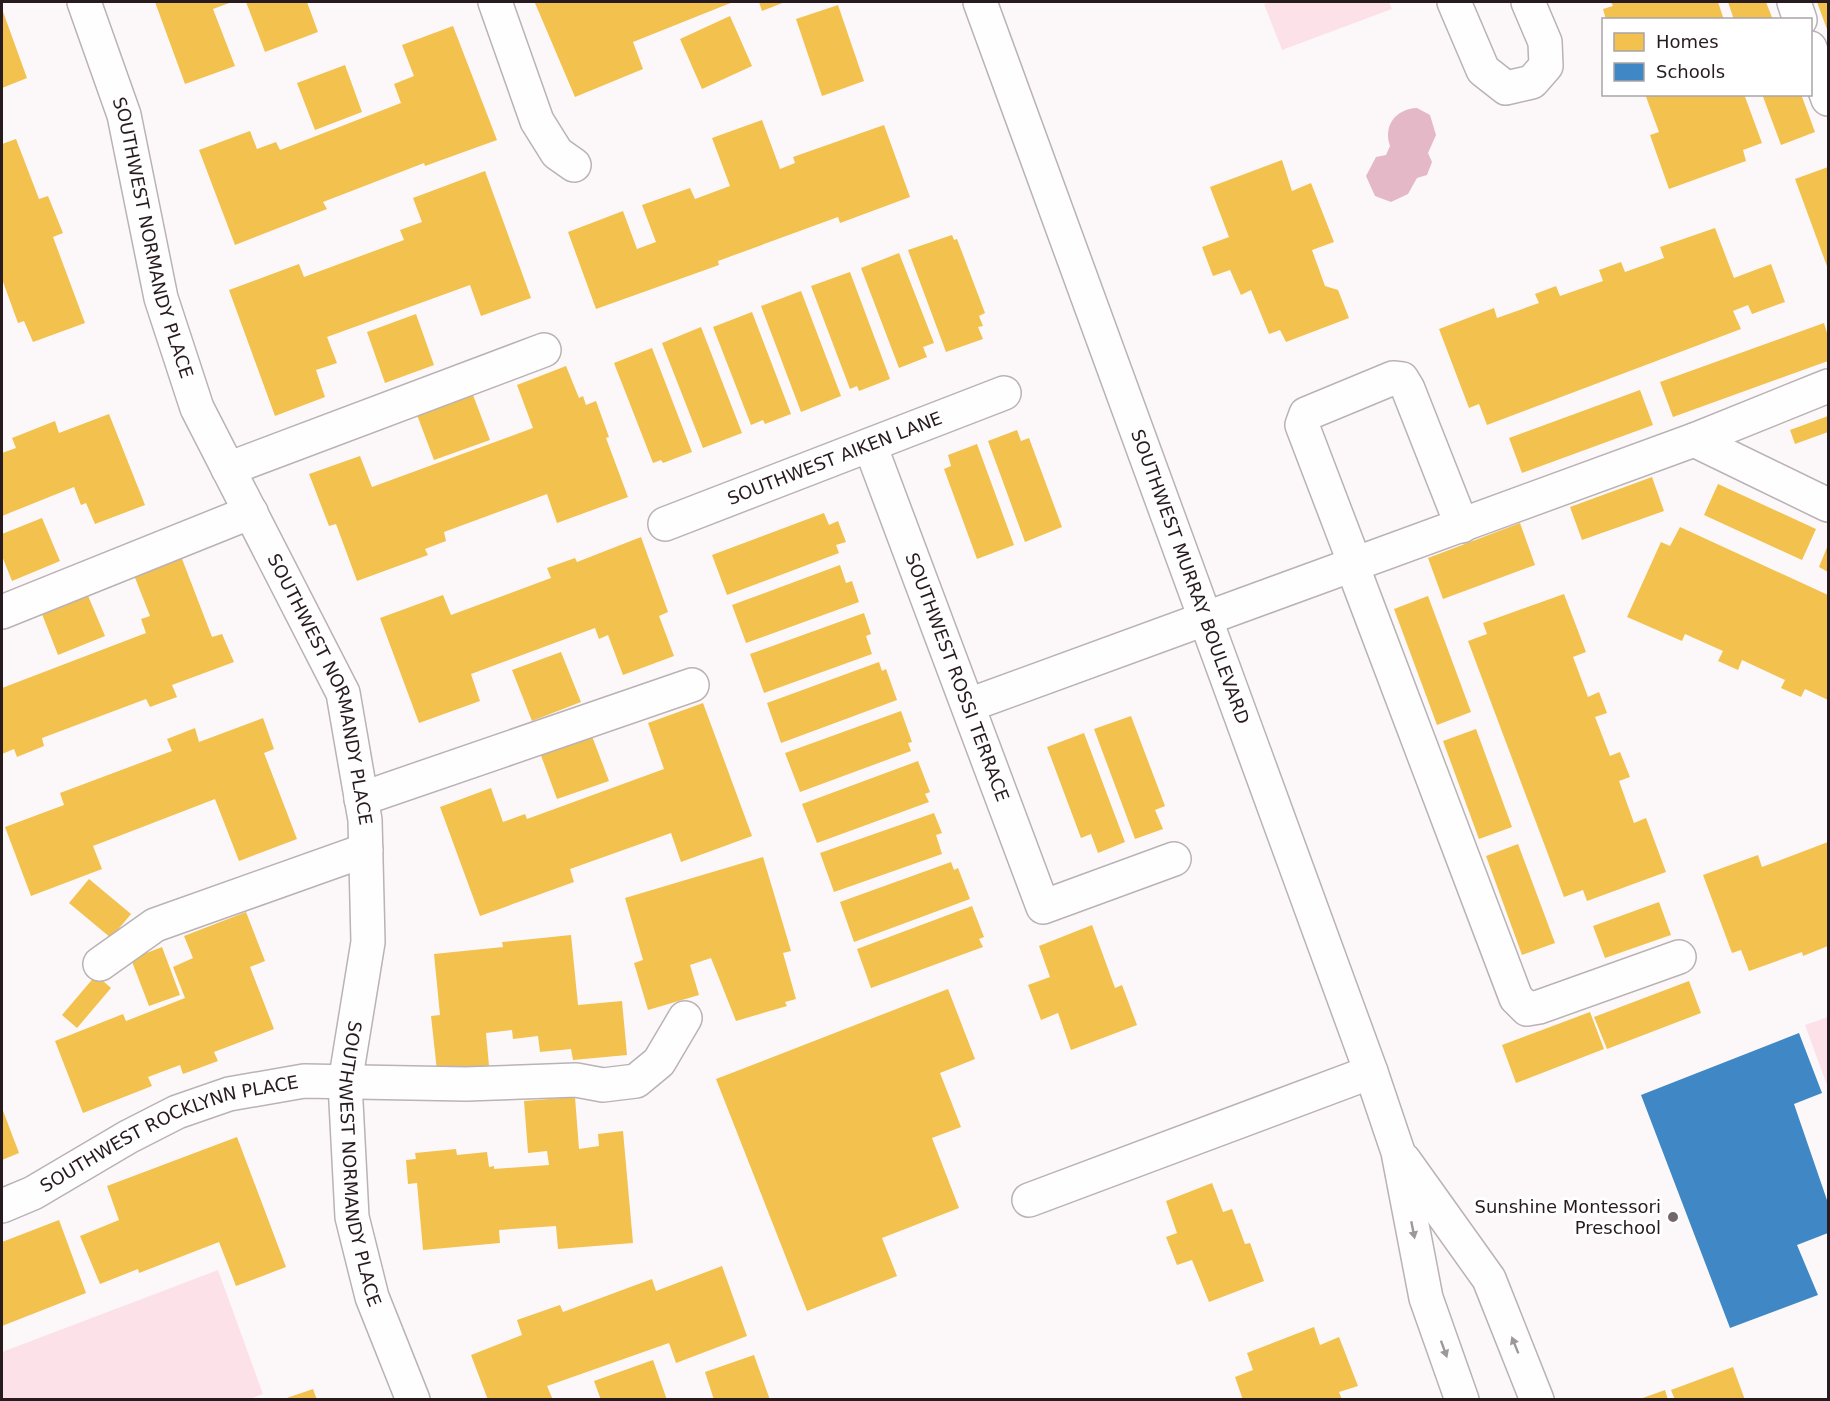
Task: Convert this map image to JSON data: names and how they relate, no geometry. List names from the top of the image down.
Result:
{
  "streets": {
    "street": [
      "SOUTHWEST NORMANDY PLACE",
      "SOUTHWEST AIKEN LANE",
      "SOUTHWEST MURRAY BOULEVARD",
      "SOUTHWEST ROSSI TERRACE",
      "SOUTHWEST ROCKLYNN PLACE"
    ]
  },
  "crossings": [
    ["SOUTHWEST NORMANDY PLACE", "SOUTHWEST ROCKLYNN PLACE"],
    ["SOUTHWEST AIKEN LANE", "SOUTHWEST ROSSI TERRACE"]
  ],
  "places": ["Sunshine Montessori Preschool"],
  "legend": ["Homes", "Schools"]
}
